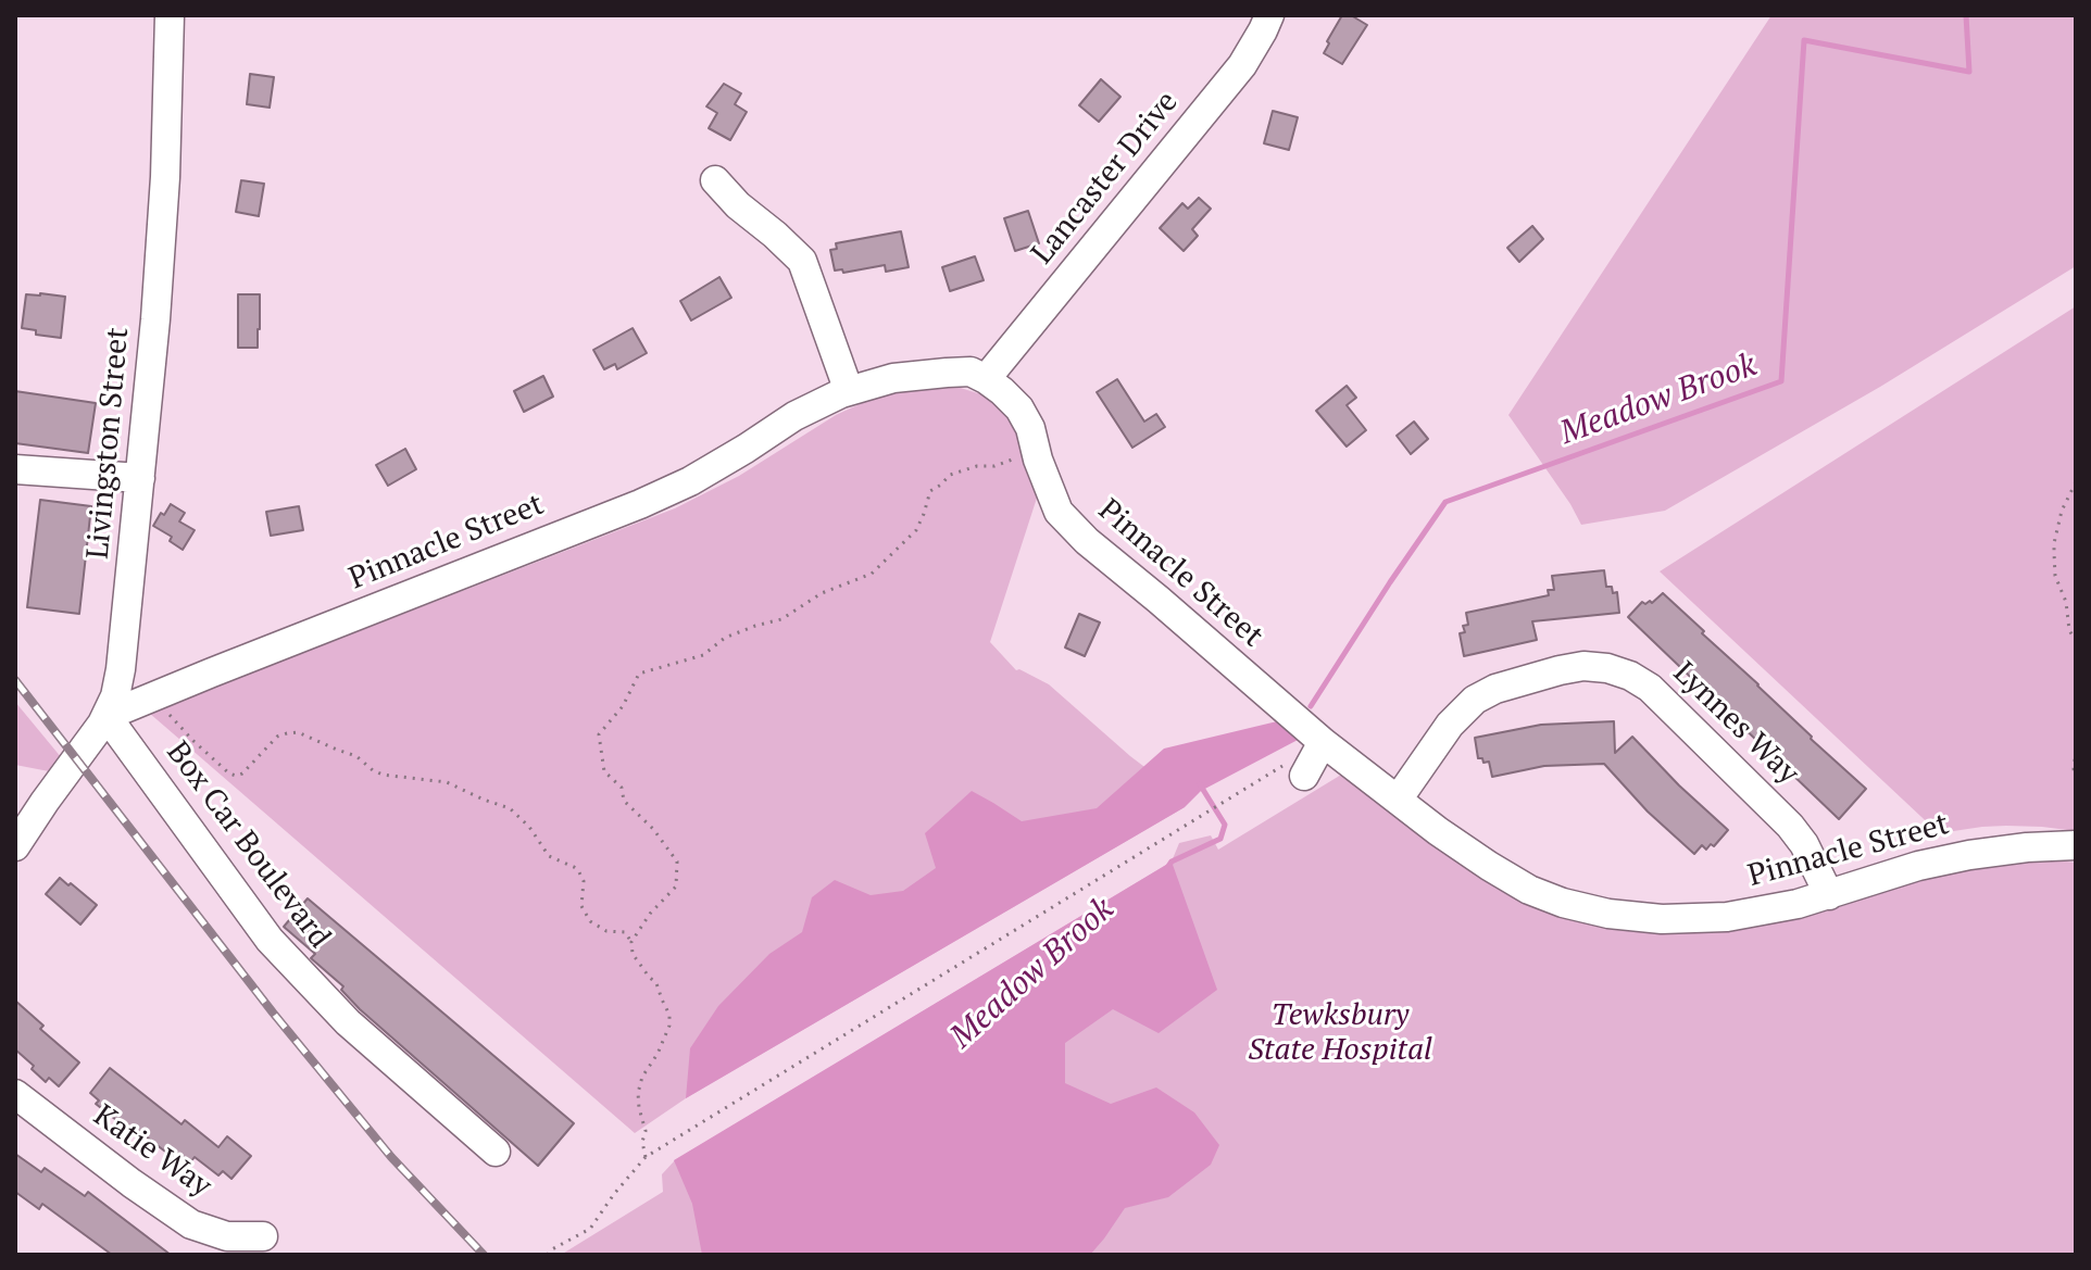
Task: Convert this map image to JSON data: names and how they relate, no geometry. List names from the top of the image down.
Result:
{
  "streets": {
    "street": [
      "Lancaster Drive",
      "Livingston Street",
      "Pinnacle Street",
      "Lynnes Way",
      "Box Car Boulevard",
      "Katie Way"
    ]
  },
  "crossings": [
    ["Lancaster Drive", "Pinnacle Street"],
    ["Livingston Street", "Pinnacle Street"],
    ["Livingston Street", "Box Car Boulevard"],
    ["Pinnacle Street", "Lynnes Way"],
    ["Pinnacle Street", "Box Car Boulevard"]
  ],
  "water": ["Meadow Brook"],
  "parks": ["Tewksbury State Hospital"]
}
